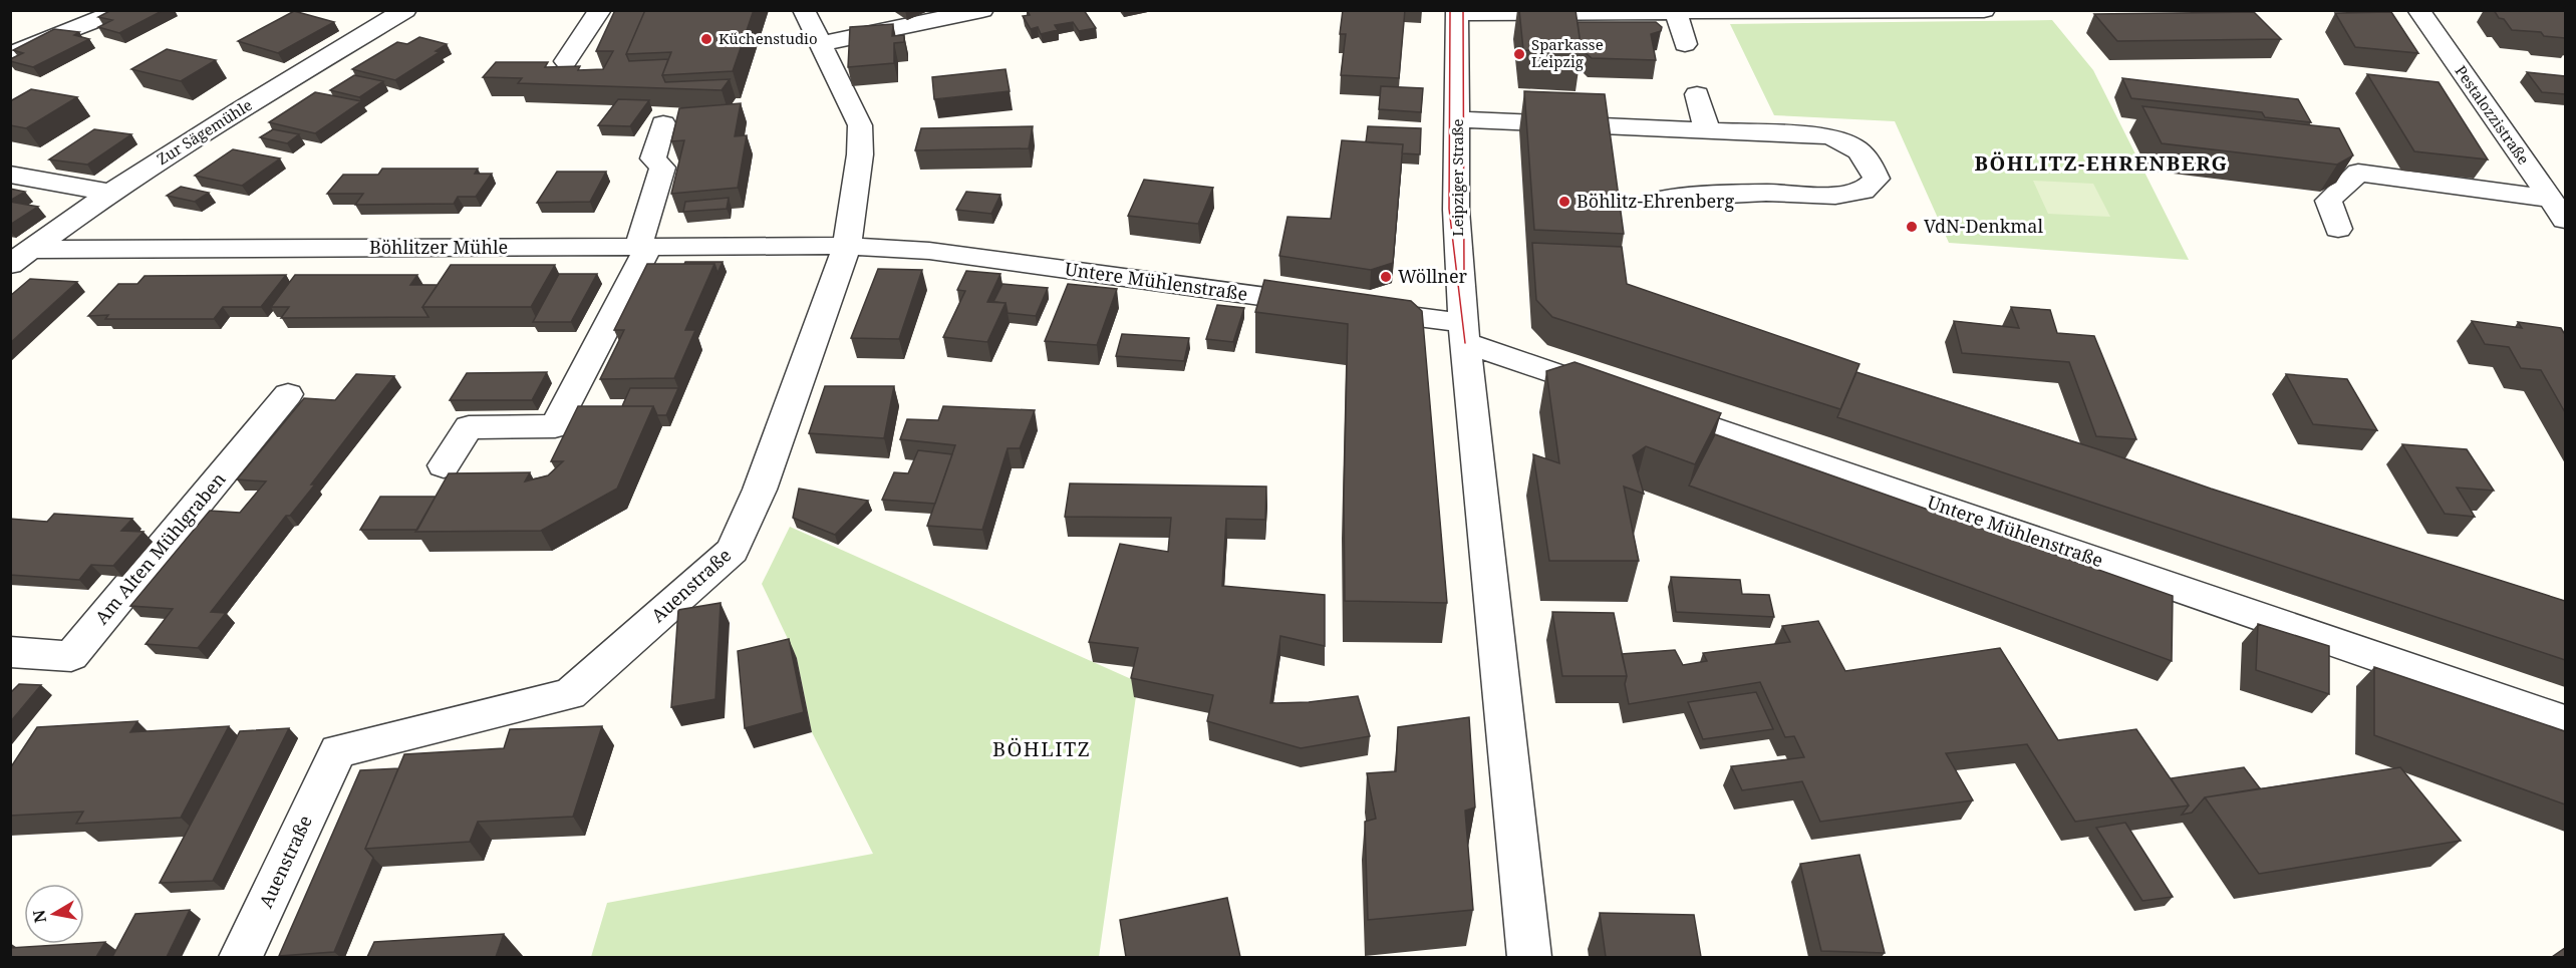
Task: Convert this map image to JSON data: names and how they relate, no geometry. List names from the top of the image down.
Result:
{
  "streets": {
    "street": [
      "Pestalozzistraße",
      "Zur Sägemühle",
      "Leipziger Straße",
      "Böhlitzer Mühle",
      "Untere Mühlenstraße",
      "Am Alten Mühlgraben",
      "Auenstraße"
    ]
  },
  "crossings": [
    ["Zur Sägemühle", "Böhlitzer Mühle"],
    ["Leipziger Straße", "Untere Mühlenstraße"],
    ["Böhlitzer Mühle", "Untere Mühlenstraße"],
    ["Böhlitzer Mühle", "Auenstraße"],
    ["Untere Mühlenstraße", "Auenstraße"]
  ],
  "districts": ["BÖHLITZ-EHRENBERG", "BÖHLITZ"],
  "places": [
    "Küchenstudio",
    "Sparkasse Leipzig",
    "Böhlitz-Ehrenberg",
    "VdN-Denkmal",
    "Wöllner"
  ],
  "north": "left"
}
